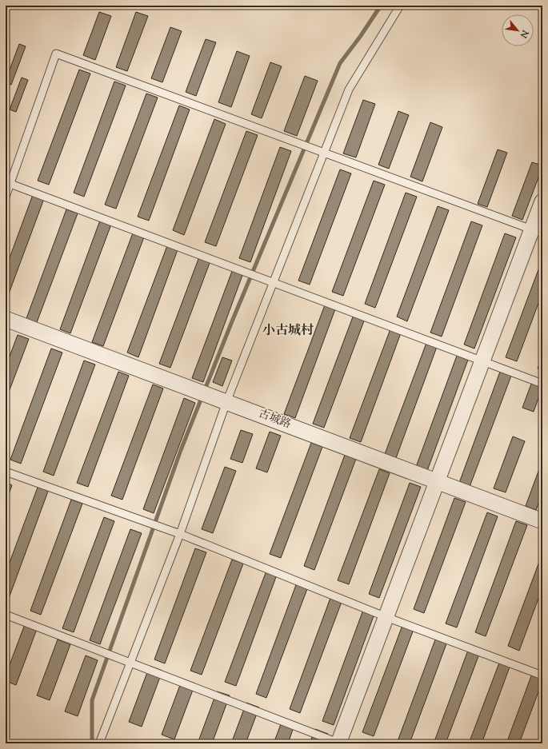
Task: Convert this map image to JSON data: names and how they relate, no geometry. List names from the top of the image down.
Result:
{
  "streets": {
    "street": ["古城路"]
  },
  "districts": ["小古城村"],
  "north": "bottom right"
}
